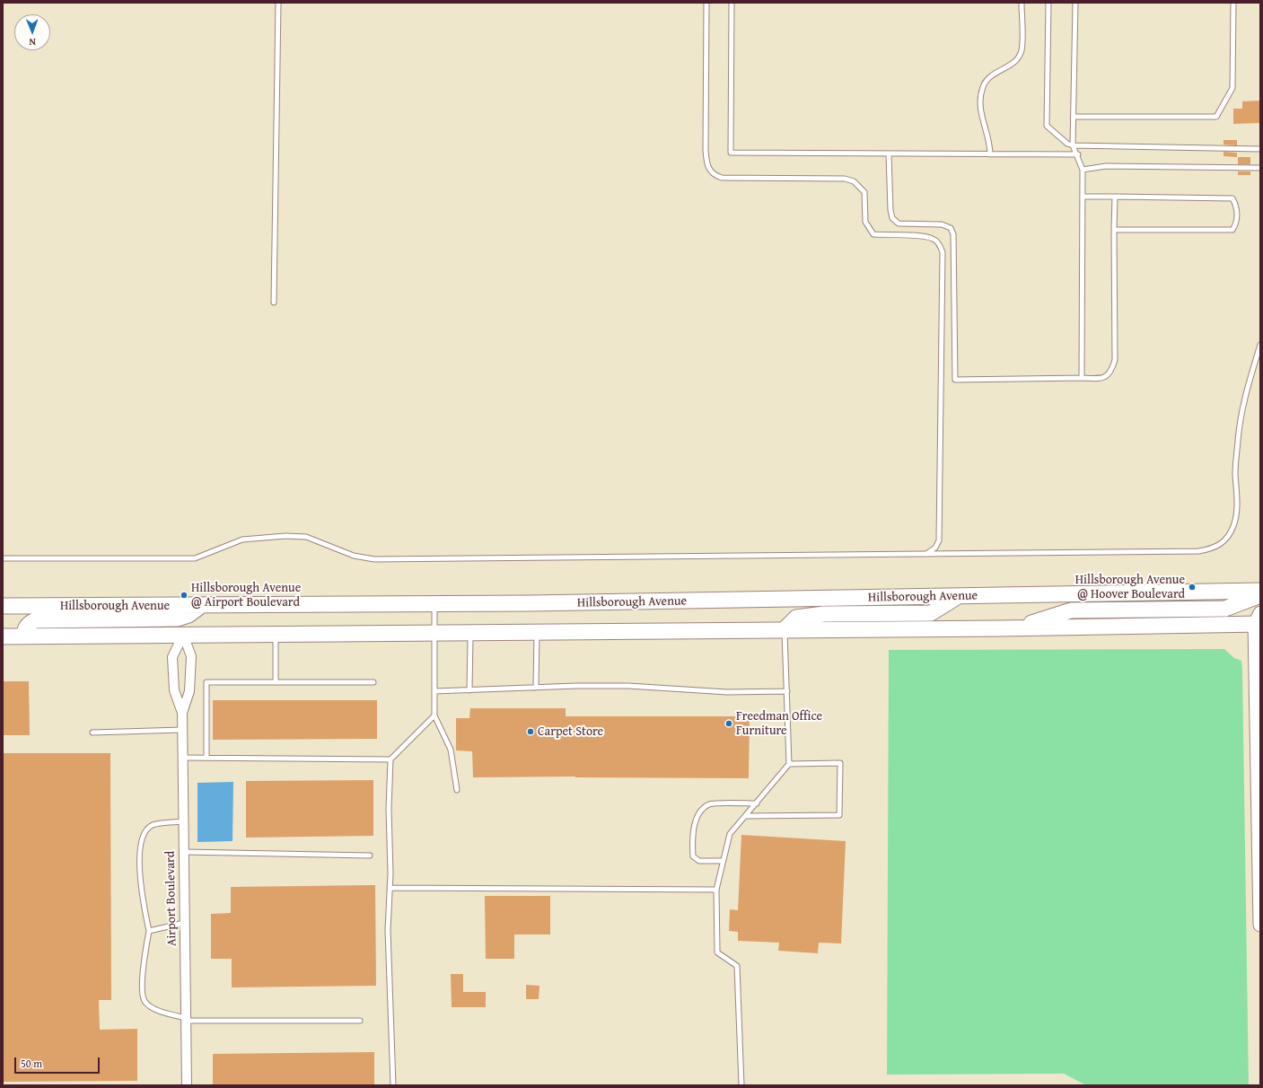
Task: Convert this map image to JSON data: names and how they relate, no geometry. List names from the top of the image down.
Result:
{
  "streets": {
    "main road": ["Hillsborough Avenue"],
    "street": ["Airport Boulevard"]
  },
  "places": [
    "Hillsborough Avenue @ Hoover Boulevard",
    "Hillsborough Avenue @ Airport Boulevard",
    "Freedman Office Furniture",
    "Carpet Store"
  ],
  "scale_bar": "50 m",
  "north": "bottom"
}
